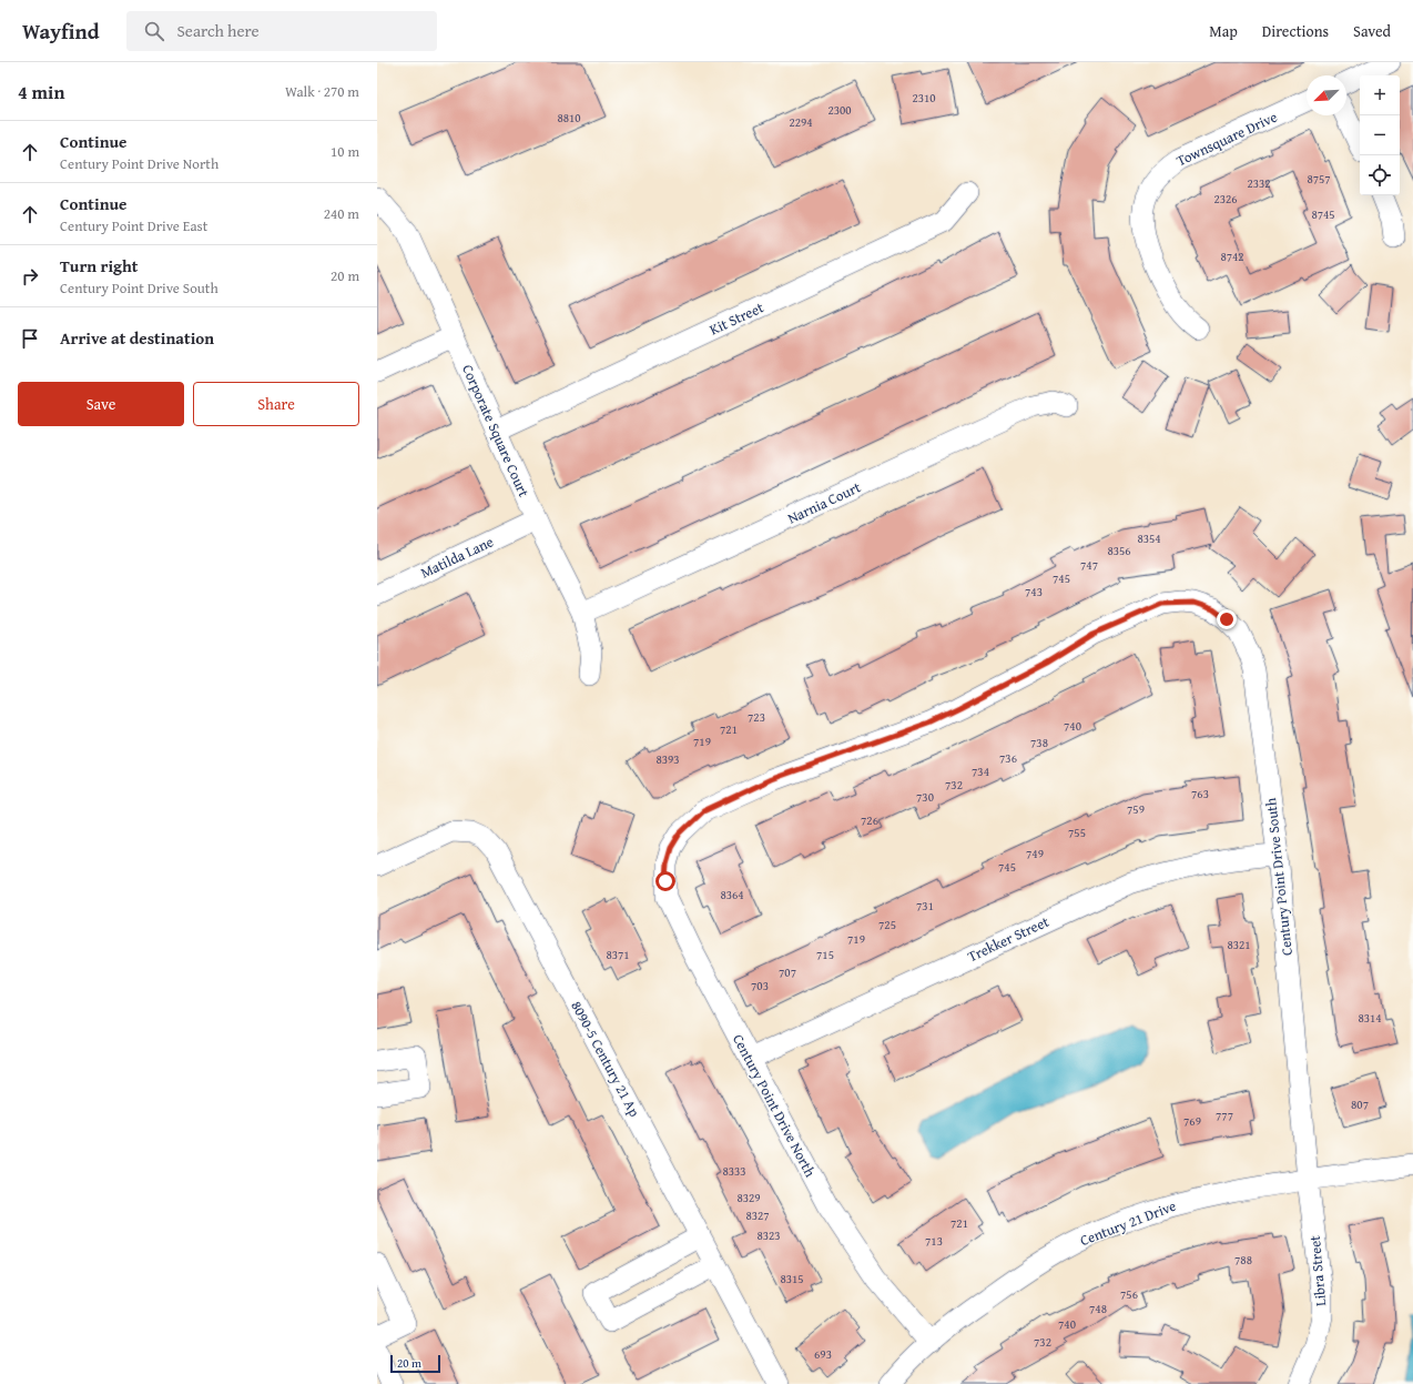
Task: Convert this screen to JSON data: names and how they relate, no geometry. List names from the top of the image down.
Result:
{
  "streets": {
    "street": [
      "Townsquare Drive",
      "Kit Street",
      "Corporate Square Court",
      "Narnia Court",
      "Matilda Lane",
      "Century Point Drive South",
      "Trekker Street",
      "8090-5 Century 21 Ap",
      "Century Point Drive North",
      "Century 21 Drive",
      "Libra Street"
    ]
  },
  "crossings": [
    ["Kit Street", "Corporate Square Court"],
    ["Corporate Square Court", "Narnia Court"],
    ["Corporate Square Court", "Matilda Lane"],
    ["Century Point Drive South", "Trekker Street"],
    ["Century Point Drive South", "Century Point Drive North"],
    ["Century Point Drive South", "Century 21 Drive"],
    ["Century Point Drive South", "Libra Street"],
    ["Trekker Street", "Century Point Drive North"],
    ["Century Point Drive North", "Century 21 Drive"],
    ["Century 21 Drive", "Libra Street"]
  ],
  "house_numbers": [
    "2310",
    "2300",
    "8810",
    "2294",
    "8757",
    "2332",
    "2326",
    "8745",
    "8742",
    "8354",
    "8356",
    "747",
    "745",
    "743",
    "723",
    "740",
    "721",
    "719",
    "738",
    "736",
    "8393",
    "734",
    "732",
    "763",
    "730",
    "759",
    "726",
    "755",
    "749",
    "745",
    "8364",
    "731",
    "725",
    "719",
    "8321",
    "8371",
    "715",
    "707",
    "703",
    "8314",
    "807",
    "777",
    "769",
    "8333",
    "8329",
    "8327",
    "721",
    "8323",
    "713",
    "788",
    "8315",
    "756",
    "748",
    "740",
    "732",
    "693"
  ],
  "scale_bar": "20 m",
  "north": "bottom left",
  "page": {
    "header": "Wayfind",
    "search": "Search here",
    "nav": ["Map", "Directions", "Saved"],
    "heading": ["4 min", "Walk · 270 m"],
    "map_buttons": ["+", "−"],
    "list": [
      ["Continue", "Century Point Drive North", "10 m"],
      ["Continue", "Century Point Drive East", "240 m"],
      ["Turn right", "Century Point Drive South", "20 m"],
      "Arrive at destination"
    ],
    "buttons": ["Save", "Share"],
    "scale": "20 m"
  }
}
